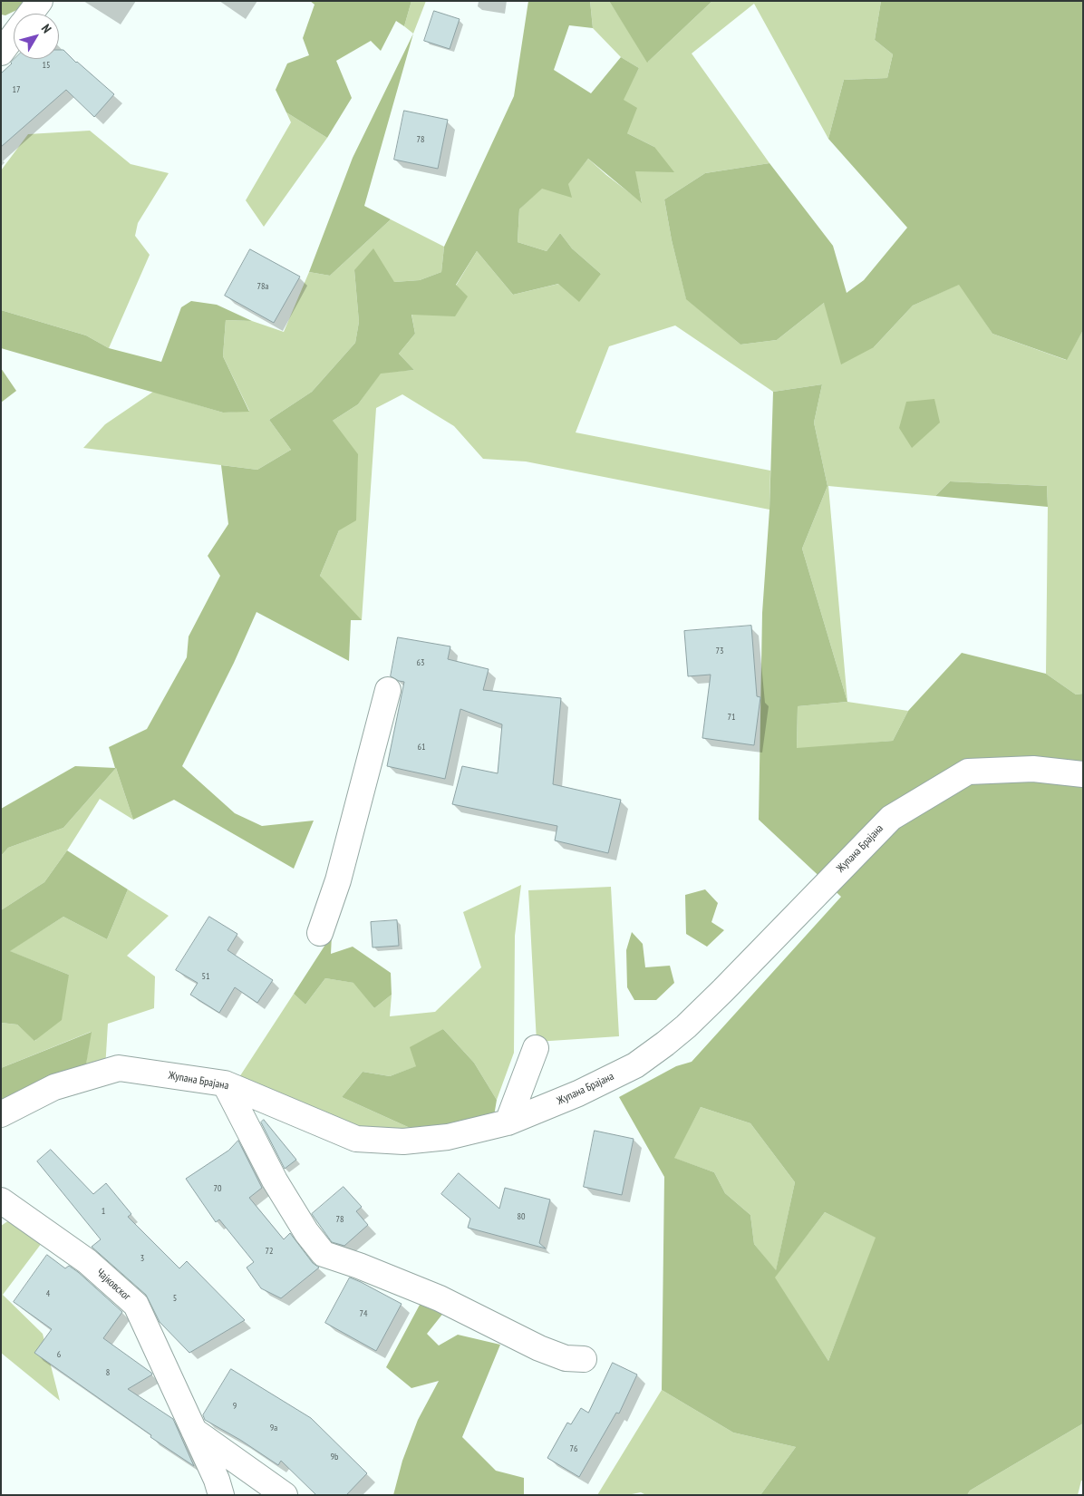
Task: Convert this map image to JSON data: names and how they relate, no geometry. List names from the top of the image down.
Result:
{
  "streets": {
    "street": ["Жупана Брајана", "Чајковског"]
  },
  "house_numbers": [
    "15",
    "17",
    "78",
    "78a",
    "73",
    "63",
    "71",
    "61",
    "51",
    "70",
    "1",
    "80",
    "78",
    "72",
    "3",
    "4",
    "5",
    "74",
    "6",
    "8",
    "9",
    "9a",
    "76",
    "9b"
  ],
  "north": "top right"
}
